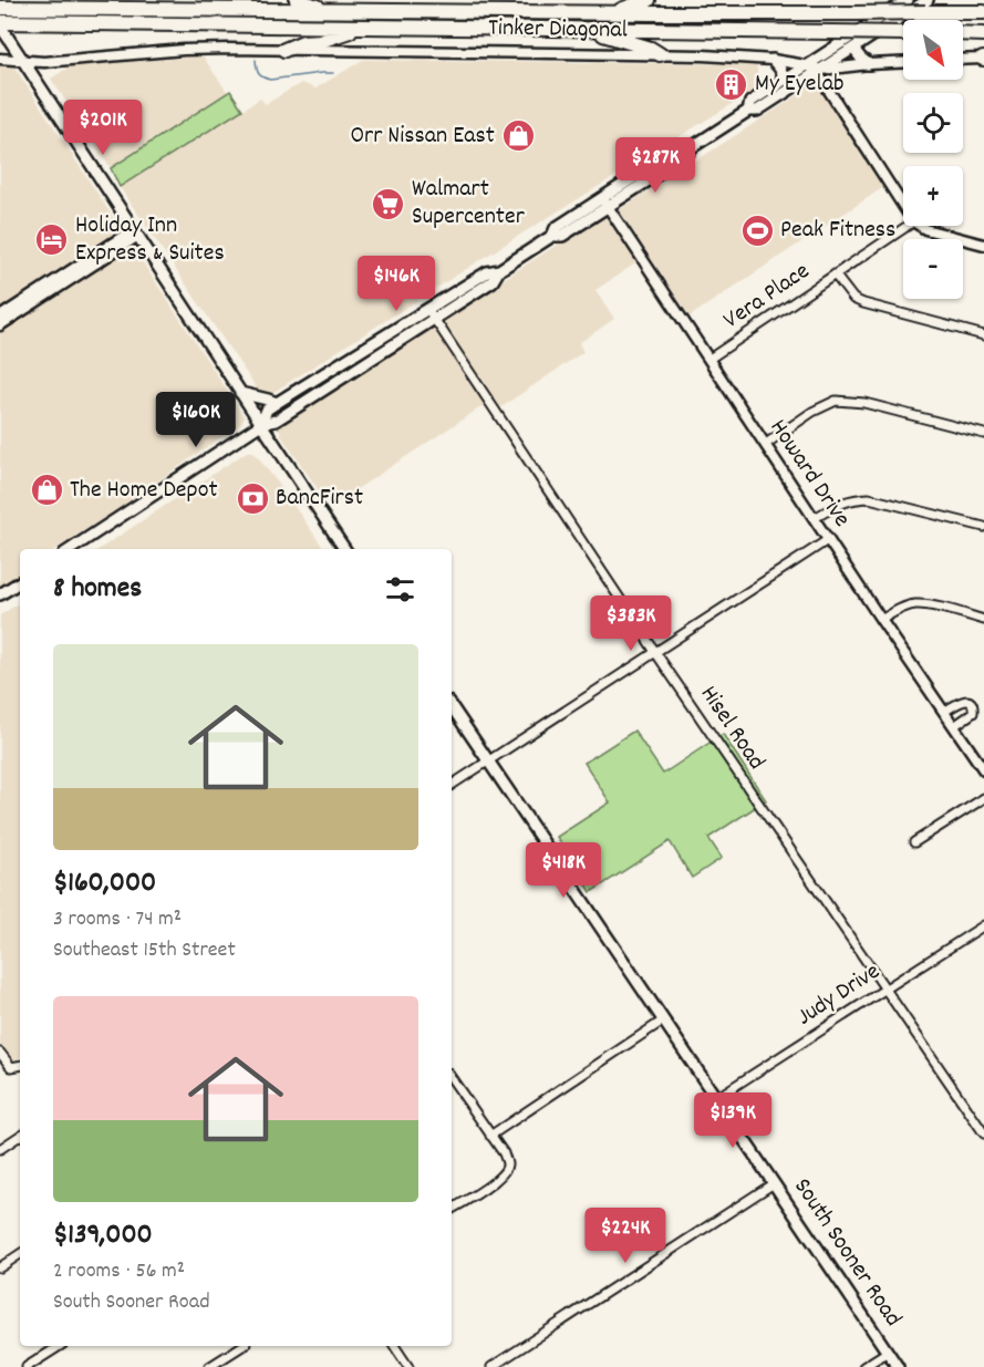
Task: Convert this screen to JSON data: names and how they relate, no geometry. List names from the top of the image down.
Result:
{
  "streets": {
    "highway": ["Tinker Diagonal"],
    "main road": ["South Sooner Road"],
    "street": [
      "Vera Place",
      "Howard Drive",
      "Hisel Road",
      "Judy Drive"
    ]
  },
  "crossings": [
    ["Vera Place", "Howard Drive"],
    ["Hisel Road", "Judy Drive"],
    ["Judy Drive", "South Sooner Road"]
  ],
  "places": {
    "building": ["My Eyelab"],
    "shop": ["Orr Nissan East", "The Home Depot"],
    "supermarket": ["Walmart Supercenter"],
    "sports": ["Peak Fitness"],
    "hotel": ["Holiday Inn Express & Suites"],
    "bank": ["BancFirst"]
  },
  "north": "bottom right",
  "page": {
    "map_buttons": ["+", "−"],
    "price": [
      "$201K",
      "$287K",
      "$146K",
      "$160K",
      "$383K",
      "$418K",
      "$139K",
      "$224K"
    ],
    "heading": "8 homes",
    "list": [
      {
        "name": "$160,000",
        "note": "3 rooms · 74 m² · Southeast 15th Street"
      },
      {
        "name": "$139,000",
        "note": "2 rooms · 56 m² · South Sooner Road"
      }
    ]
  }
}
